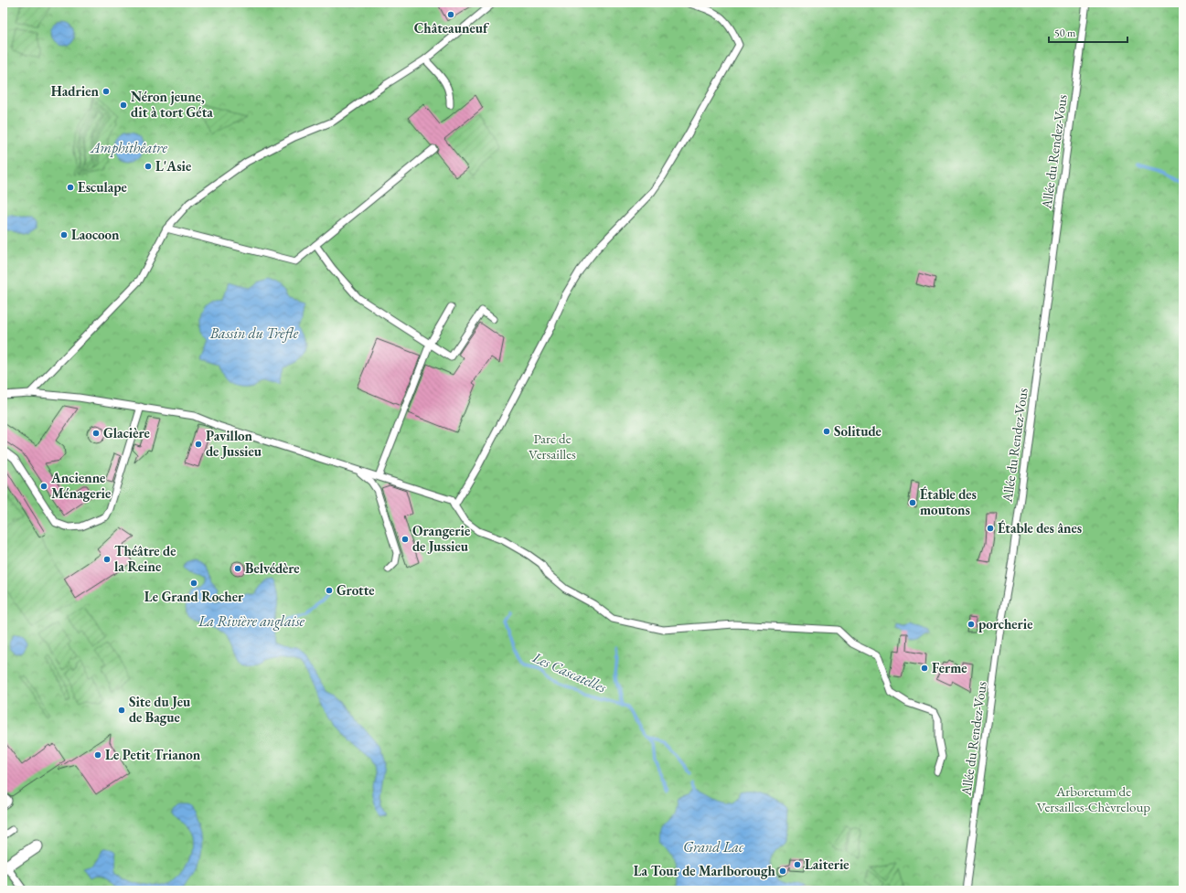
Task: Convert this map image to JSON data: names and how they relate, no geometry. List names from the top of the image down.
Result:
{
  "streets": {
    "lane": ["Allée du Rendez-Vous"]
  },
  "water": [
    "Amphithêatre",
    "Bassin du Trèfle",
    "La Rivière anglaise",
    "Les Cascatelles",
    "Grand Lac"
  ],
  "parks": ["Parc de Versailles", "Arboretum de Versailles-Chèvreloup"],
  "places": [
    "Châteauneuf",
    "Hadrien",
    "Néron jeune, dit à tort Géta",
    "L'Asie",
    "Esculape",
    "Laocoon",
    "Solitude",
    "Glacière",
    "Pavillon de Jussieu",
    "Ancienne Ménagerie",
    "Étable des moutons",
    "Étable des ânes",
    "Orangerie de Jussieu",
    "Théâtre de la Reine",
    "Belvédère",
    "Le Grand Rocher",
    "Grotte",
    "porcherie",
    "Ferme",
    "Site du Jeu de Bague",
    "Le Petit Trianon",
    "Laiterie",
    "La Tour de Marlborough"
  ],
  "scale_bar": "50 m"
}
